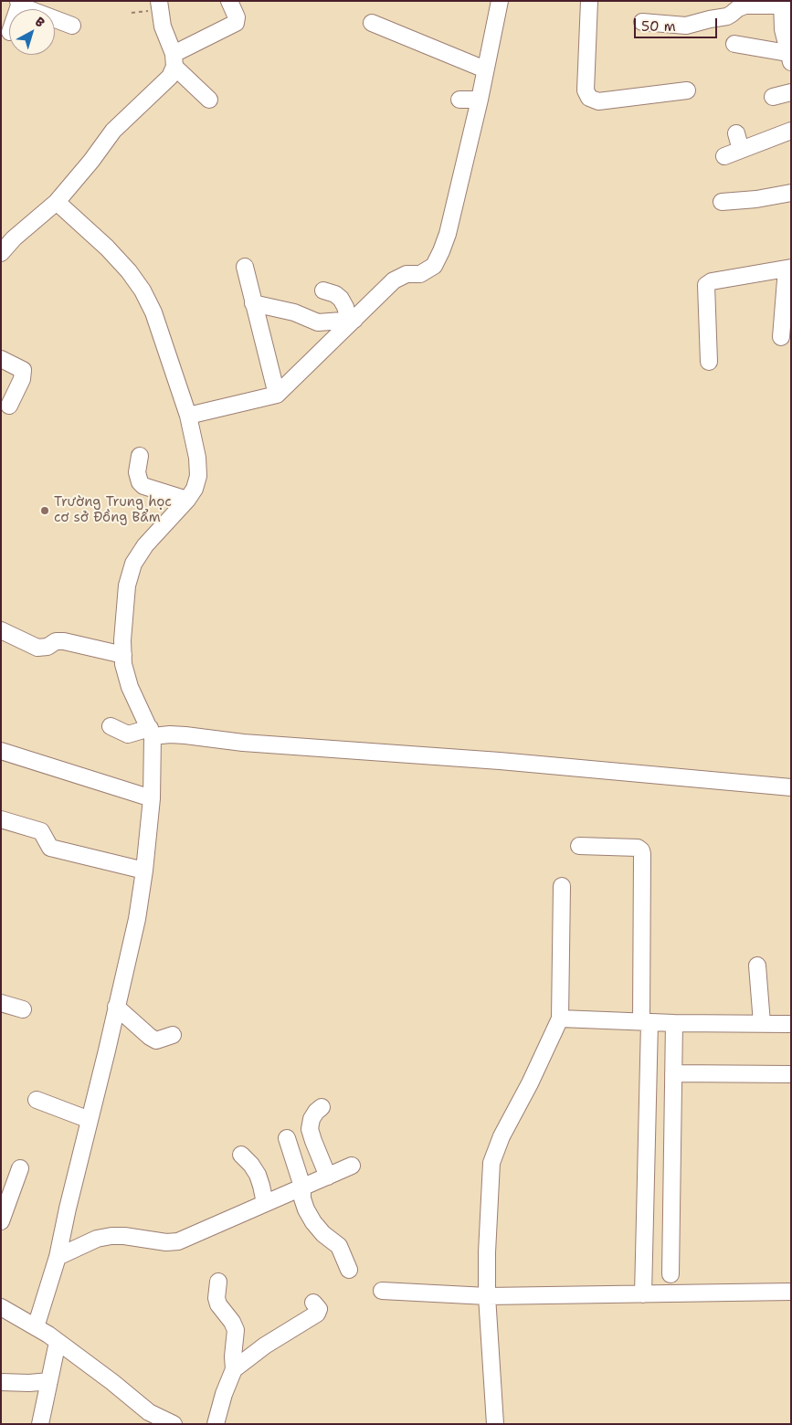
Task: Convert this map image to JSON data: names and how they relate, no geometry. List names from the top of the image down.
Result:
{
  "places": ["Trường Trung học cơ sở Đồng Bẩm"],
  "scale_bar": "50 m",
  "north": "top right"
}
